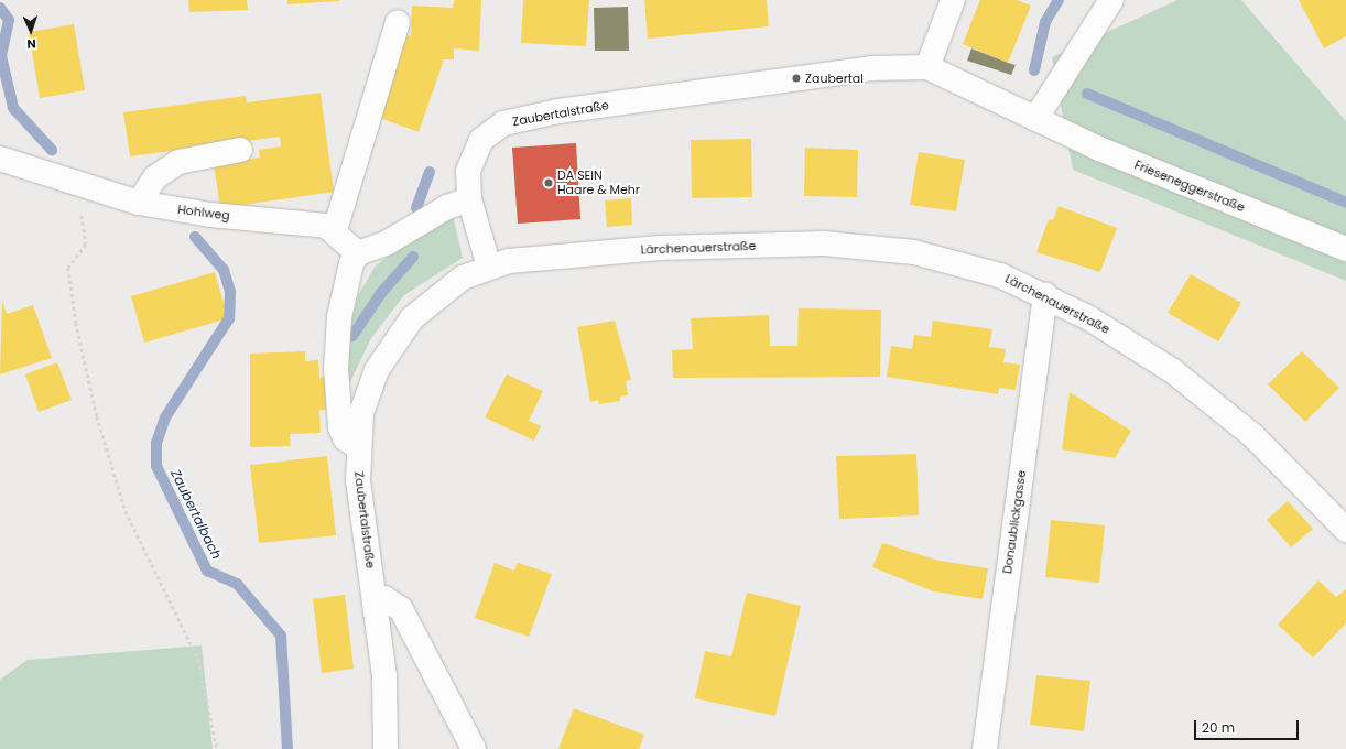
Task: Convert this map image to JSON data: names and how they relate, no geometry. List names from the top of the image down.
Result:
{
  "streets": {
    "street": [
      "Zaubertalstraße",
      "Frieseneggerstraße",
      "Hohlweg",
      "Lärchenauerstraße",
      "Donaublickgasse"
    ]
  },
  "crossings": [
    ["Zaubertalstraße", "Frieseneggerstraße"],
    ["Zaubertalstraße", "Lärchenauerstraße"],
    ["Lärchenauerstraße", "Donaublickgasse"]
  ],
  "water": ["Zaubertalbach"],
  "places": ["Zaubertal", "DA SEIN Haare & Mehr"],
  "scale_bar": "20 m",
  "north": "bottom"
}
